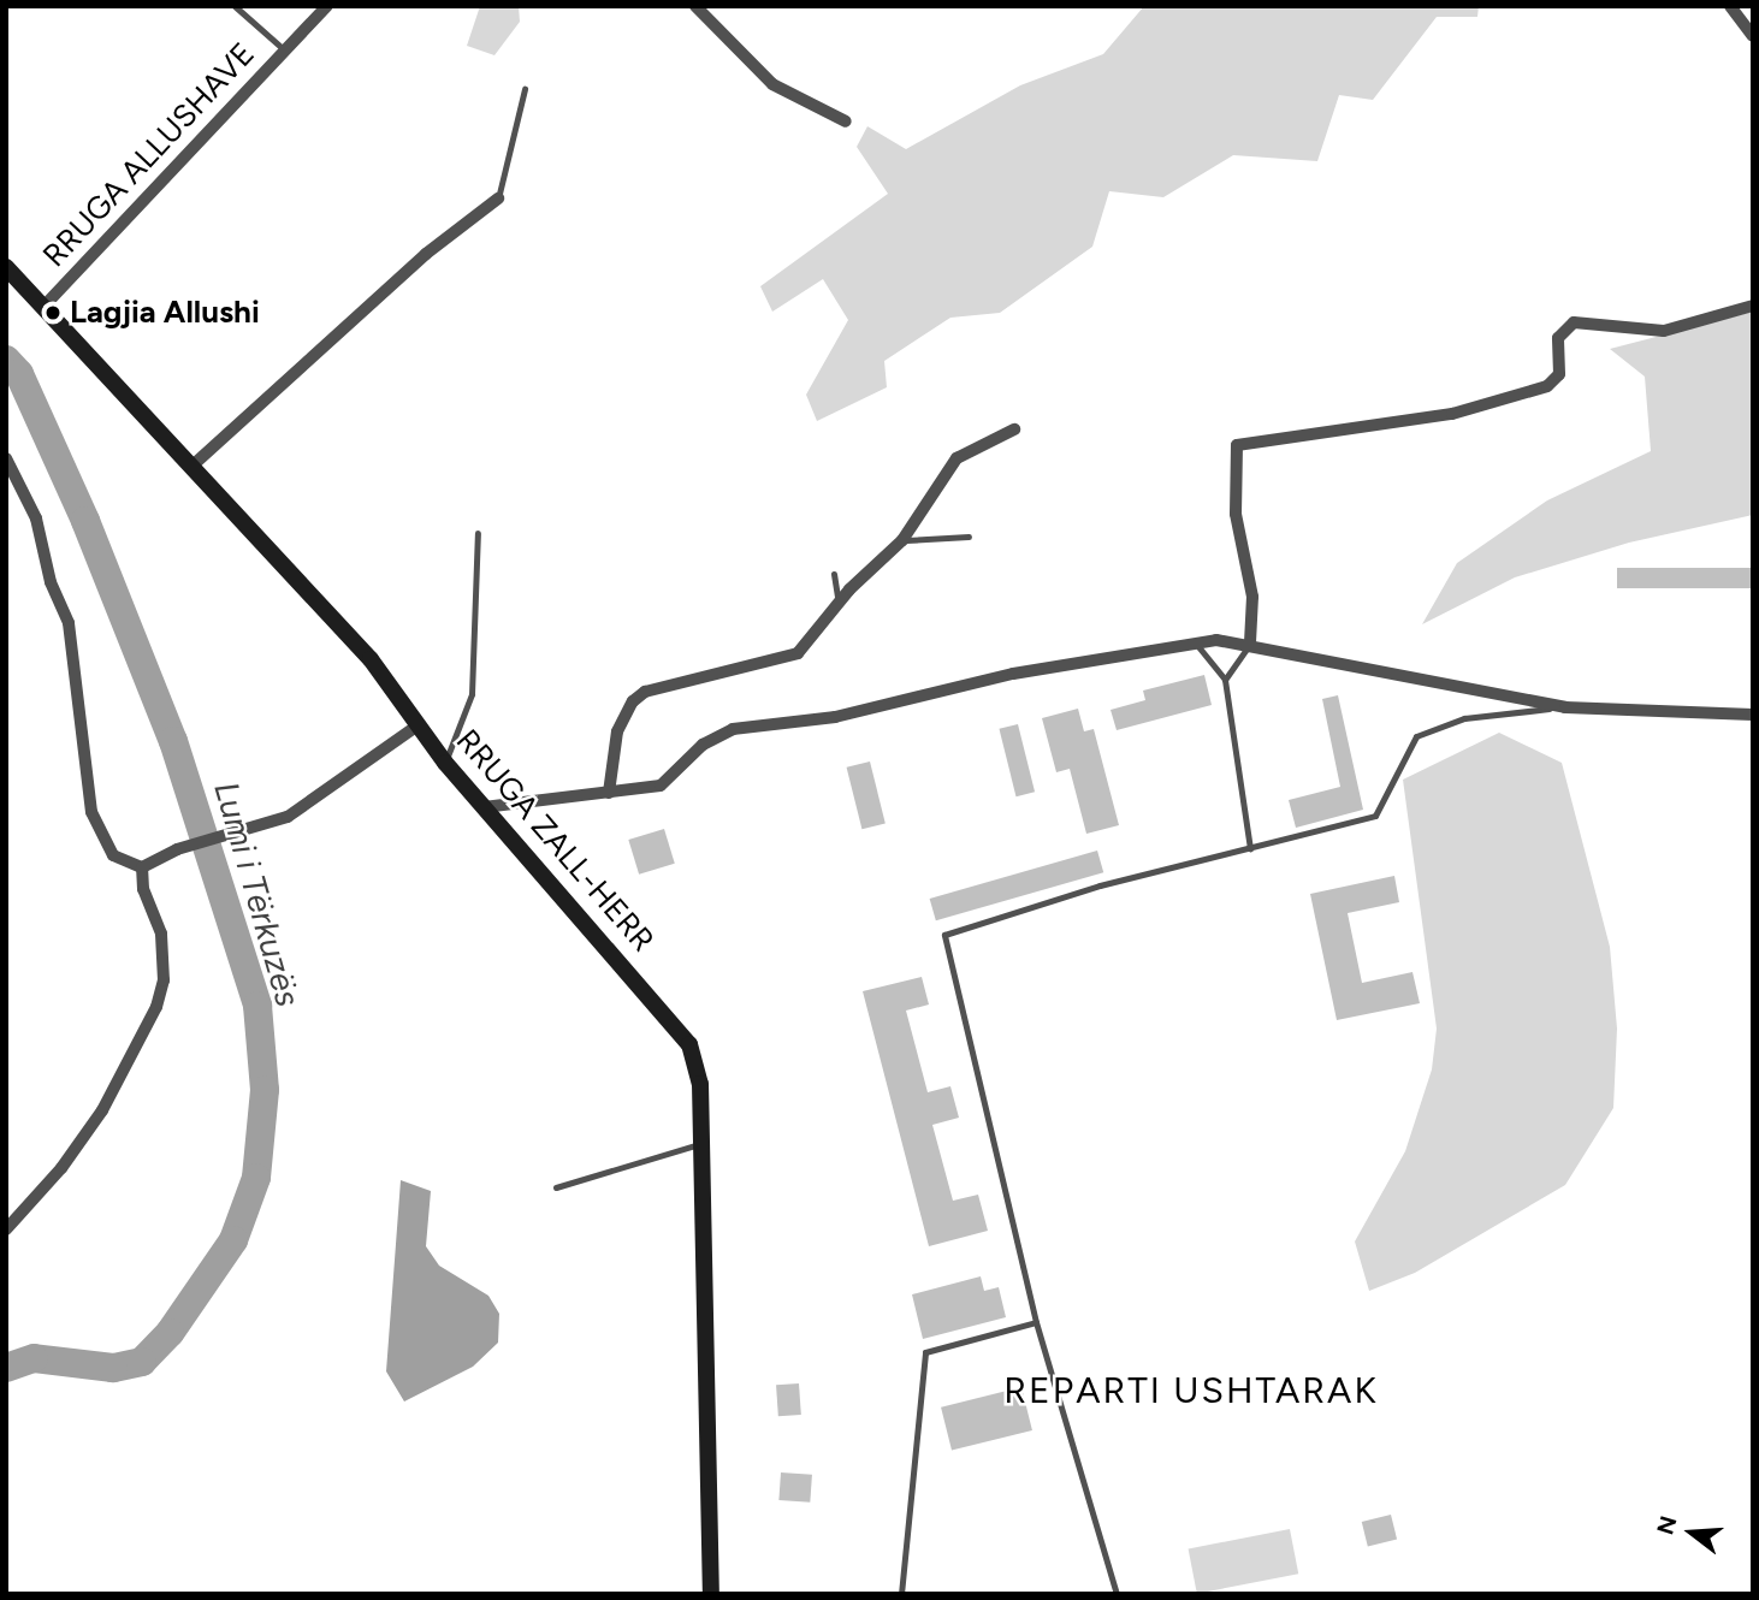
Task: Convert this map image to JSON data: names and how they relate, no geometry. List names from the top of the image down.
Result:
{
  "streets": {
    "main road": ["RRUGA ZALL-HERR"],
    "street": ["RRUGA ALLUSHAVE"]
  },
  "crossings": [
    ["RRUGA ALLUSHAVE", "RRUGA ZALL-HERR"]
  ],
  "districts": ["REPARTI USHTARAK"],
  "water": ["Lumi i Tërkuzës"],
  "places": ["Lagjia Allushi"],
  "north": "left"
}
